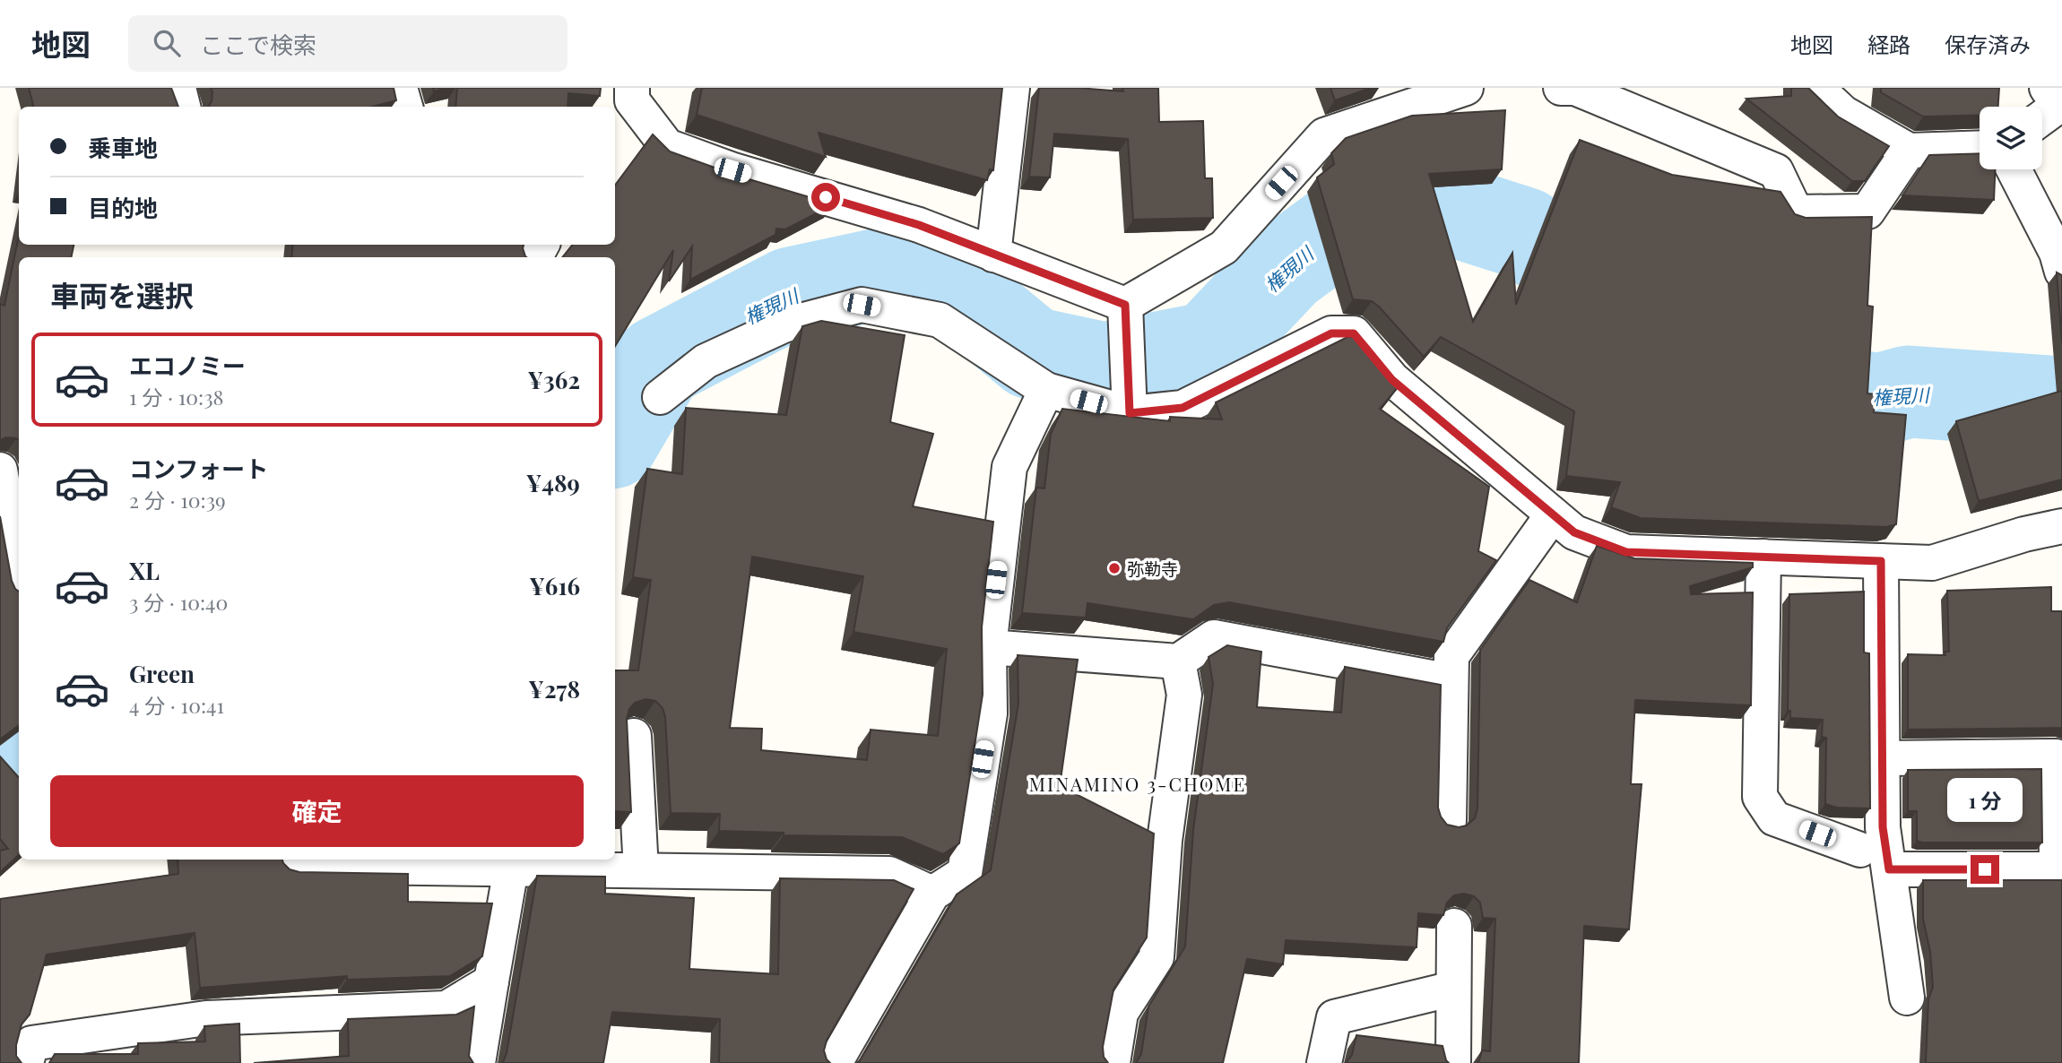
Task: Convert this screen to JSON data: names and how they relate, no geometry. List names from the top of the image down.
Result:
{
  "districts": ["MINAMINO 3-CHOME"],
  "water": ["権現川"],
  "places": ["弥勒寺"],
  "page": {
    "header": "地図",
    "search": "ここで検索",
    "nav": ["地図", "経路", "保存済み"],
    "banner": ["乗車地", "目的地"],
    "heading": "車両を選択",
    "list": [
      {
        "name": "エコノミー",
        "note": "1 分 · 10:38",
        "value": "¥362"
      },
      {
        "name": "コンフォート",
        "note": "2 分 · 10:39",
        "value": "¥489"
      },
      {
        "name": "XL",
        "note": "3 分 · 10:40",
        "value": "¥616"
      },
      {
        "name": "Green",
        "note": "4 分 · 10:41",
        "value": "¥278"
      }
    ],
    "buttons": "確定",
    "bubble": "1 分"
  }
}
